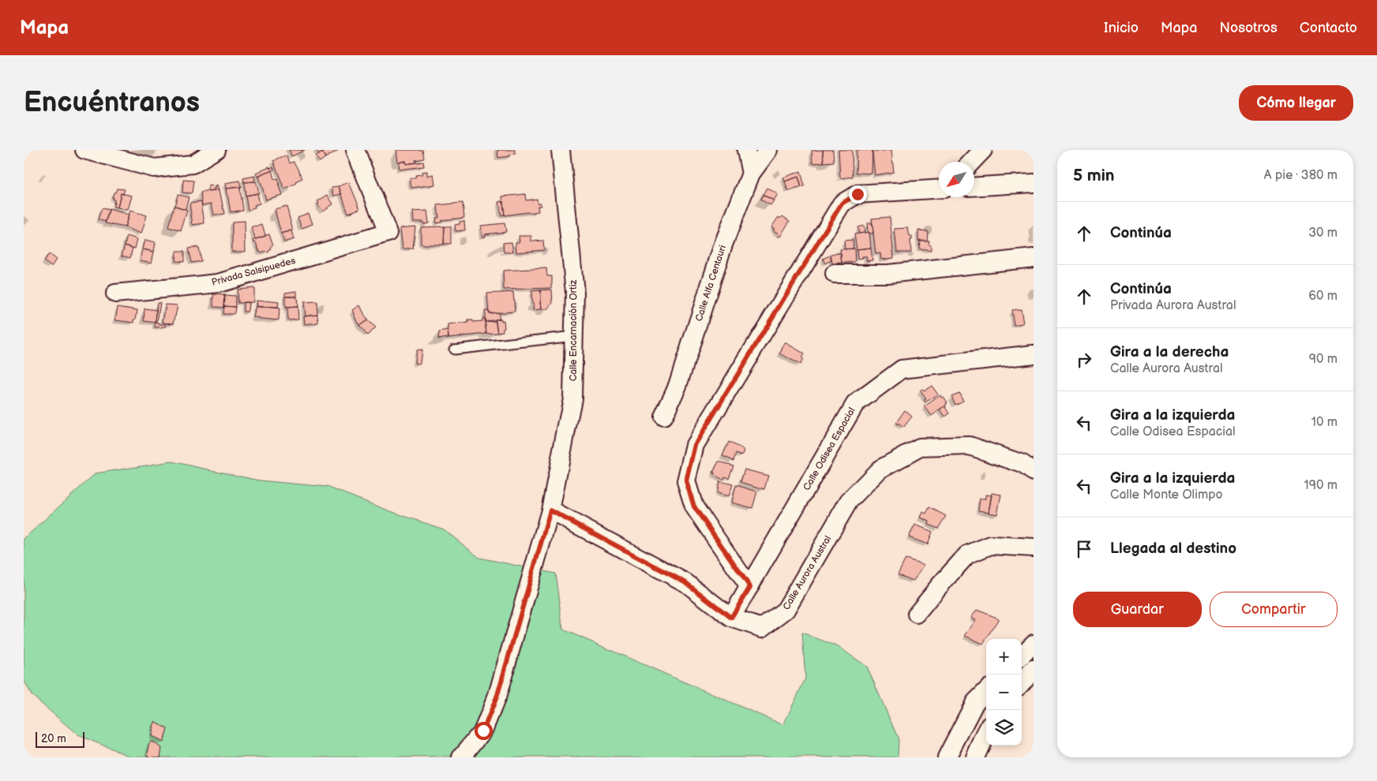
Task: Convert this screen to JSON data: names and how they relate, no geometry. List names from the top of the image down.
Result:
{
  "streets": {
    "street": [
      "Privada Salsipuedes",
      "Calle Alfa Centauri",
      "Calle Encarnación Ortiz",
      "Calle Odisea Espacial",
      "Calle Aurora Austral"
    ]
  },
  "crossings": [
    ["Calle Encarnación Ortiz", "Calle Aurora Austral"],
    ["Calle Odisea Espacial", "Calle Aurora Austral"]
  ],
  "scale_bar": "20 m",
  "north": "bottom left",
  "page": {
    "header": "Mapa",
    "nav": [
      "Inicio",
      "Mapa",
      "Nosotros",
      "Contacto"
    ],
    "buttons": [
      "Cómo llegar",
      ["Guardar", "Compartir"]
    ],
    "title": "Encuéntranos",
    "heading": ["5 min", "A pie · 380 m"],
    "list": [
      ["Continúa", "30 m"],
      ["Continúa", "Privada Aurora Austral", "60 m"],
      ["Gira a la derecha", "Calle Aurora Austral", "90 m"],
      ["Gira a la izquierda", "Calle Odisea Espacial", "10 m"],
      ["Gira a la izquierda", "Calle Monte Olimpo", "190 m"],
      "Llegada al destino"
    ],
    "map_buttons": ["+", "−"],
    "scale": "20 m"
  }
}
